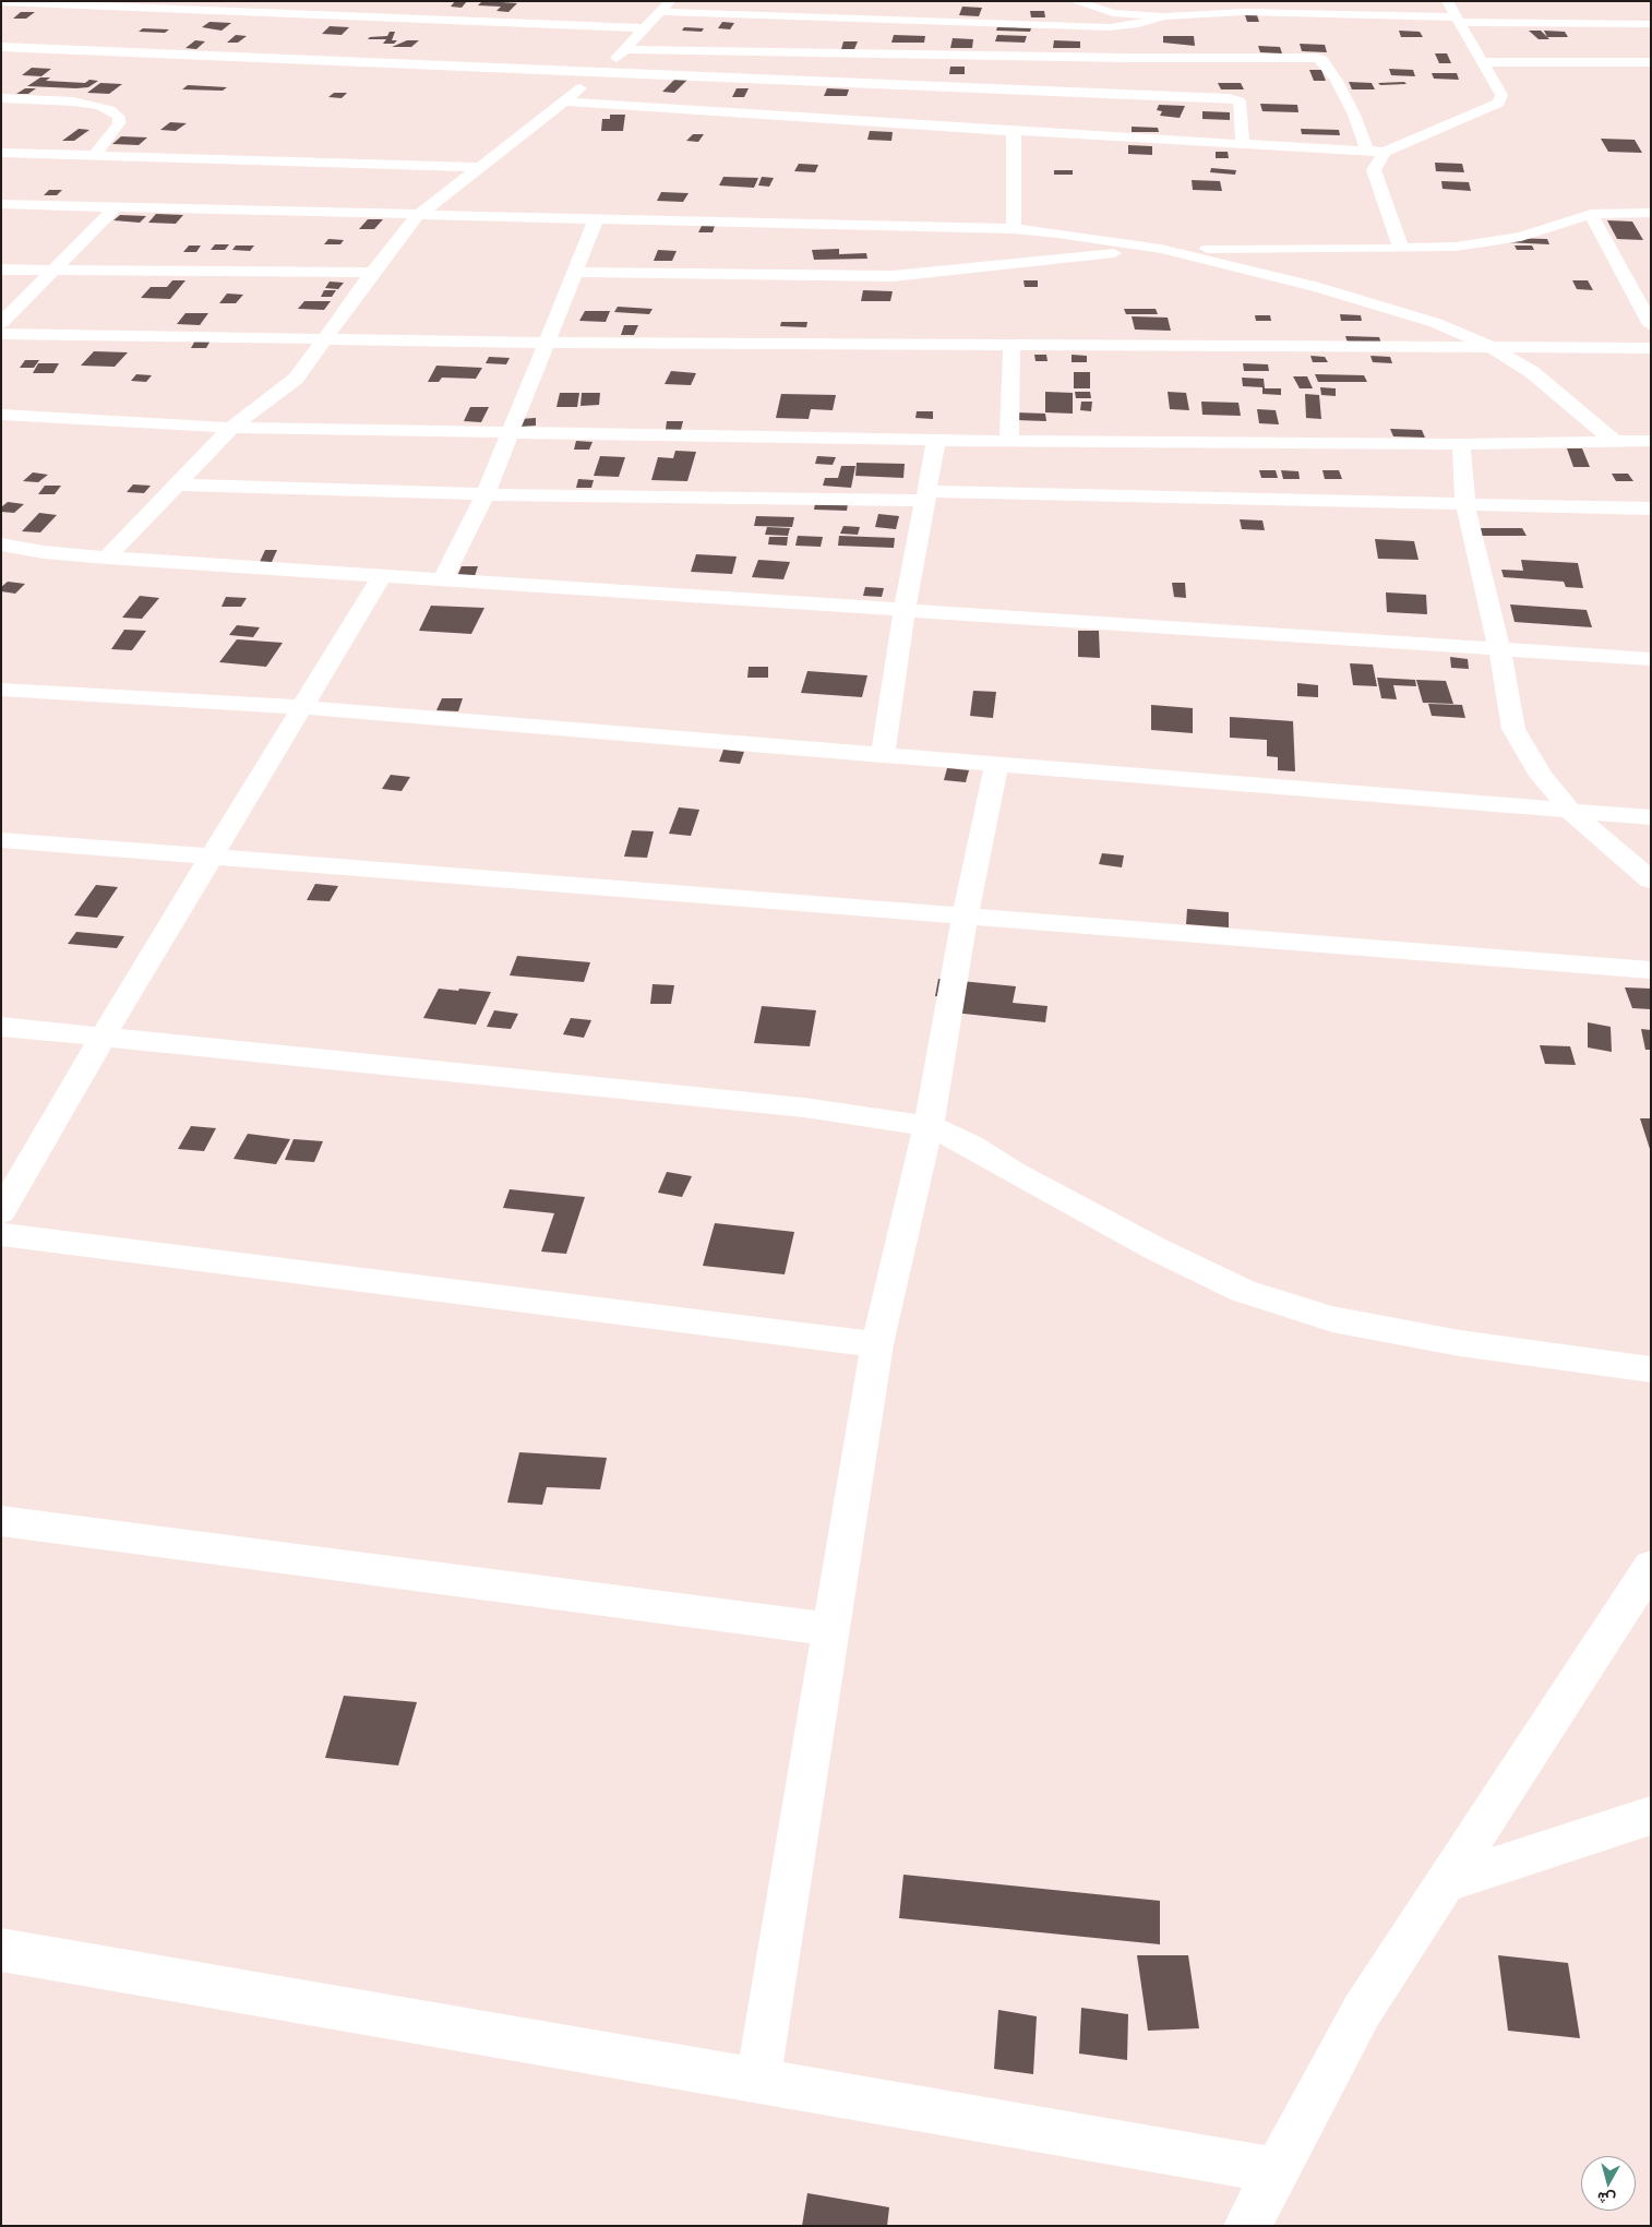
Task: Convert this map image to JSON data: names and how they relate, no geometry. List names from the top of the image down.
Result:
{
  "north": "bottom"
}
